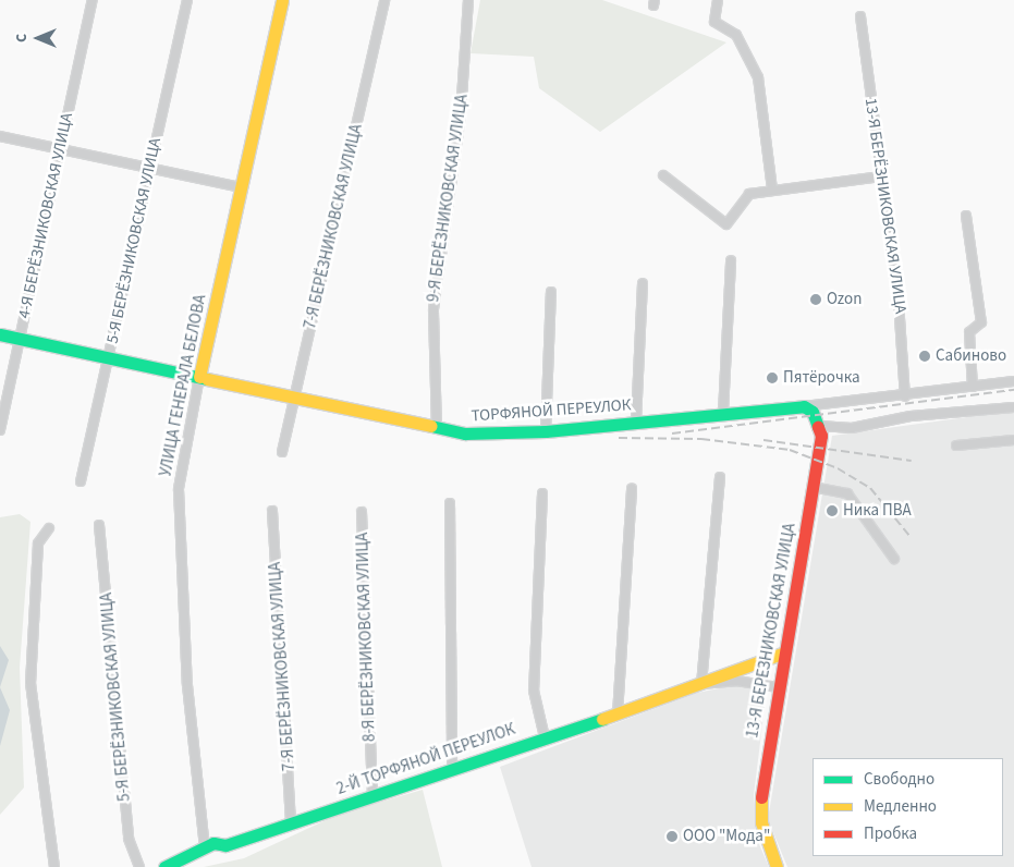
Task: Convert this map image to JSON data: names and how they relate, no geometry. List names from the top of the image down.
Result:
{
  "streets": {
    "street": [
      "9-Я БЕРЁЗНИКОВСКАЯ УЛИЦА",
      "13-Я БЕРЁЗНИКОВСКАЯ УЛИЦА",
      "4-Я БЕРЁЗНИКОВСКАЯ УЛИЦА",
      "7-Я БЕРЁЗНИКОВСКАЯ УЛИЦА",
      "5-Я БЕРЁЗНИКОВСКАЯ УЛИЦА",
      "УЛИЦА ГЕНЕРАЛА БЕЛОВА",
      "ТОРФЯНОЙ ПЕРЕУЛОК",
      "13-Я БЕРЕЗНИКОВСКАЯ УЛИЦА",
      "8-Я БЕРЁЗНИКОВСКАЯ УЛИЦА",
      "2-Й ТОРФЯНОЙ ПЕРЕУЛОК"
    ]
  },
  "crossings": [
    ["9-Я БЕРЁЗНИКОВСКАЯ УЛИЦА", "ТОРФЯНОЙ ПЕРЕУЛОК"],
    ["13-Я БЕРЁЗНИКОВСКАЯ УЛИЦА", "ТОРФЯНОЙ ПЕРЕУЛОК"],
    ["4-Я БЕРЁЗНИКОВСКАЯ УЛИЦА", "ТОРФЯНОЙ ПЕРЕУЛОК"],
    ["7-Я БЕРЁЗНИКОВСКАЯ УЛИЦА", "ТОРФЯНОЙ ПЕРЕУЛОК"],
    ["7-Я БЕРЁЗНИКОВСКАЯ УЛИЦА", "2-Й ТОРФЯНОЙ ПЕРЕУЛОК"],
    ["5-Я БЕРЁЗНИКОВСКАЯ УЛИЦА", "ТОРФЯНОЙ ПЕРЕУЛОК"],
    ["УЛИЦА ГЕНЕРАЛА БЕЛОВА", "ТОРФЯНОЙ ПЕРЕУЛОК"],
    ["УЛИЦА ГЕНЕРАЛА БЕЛОВА", "2-Й ТОРФЯНОЙ ПЕРЕУЛОК"],
    ["13-Я БЕРЕЗНИКОВСКАЯ УЛИЦА", "2-Й ТОРФЯНОЙ ПЕРЕУЛОК"],
    ["8-Я БЕРЁЗНИКОВСКАЯ УЛИЦА", "2-Й ТОРФЯНОЙ ПЕРЕУЛОК"]
  ],
  "places": [
    "Ozon",
    "Сабиново",
    "Пятёрочка",
    "Ника ПВА",
    "ООО \"Мода\""
  ],
  "legend": ["Свободно", "Медленно", "Пробка"],
  "north": "left"
}
